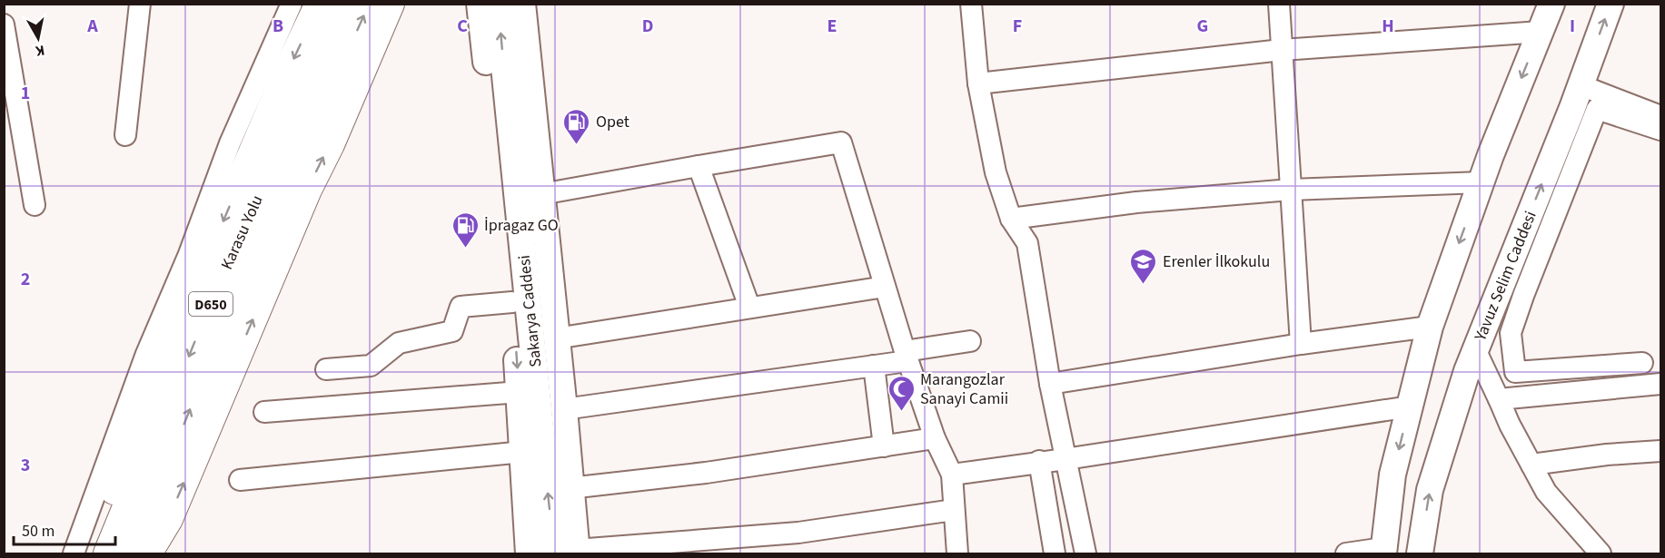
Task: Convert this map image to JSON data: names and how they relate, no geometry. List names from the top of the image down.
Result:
{
  "streets": {
    "highway": ["Karasu Yolu", "D650"],
    "main road": ["Yavuz Selim Caddesi", "Sakarya Caddesi"]
  },
  "places": {
    "fuel station": ["Opet", "İpragaz GO"],
    "school or university": ["Erenler İlkokulu"],
    "mosque": ["Marangozlar Sanayi Camii"]
  },
  "scale_bar": "50 m",
  "north": "bottom",
  "grid": {
    "columns": [
      "A",
      "B",
      "C",
      "D",
      "E",
      "F",
      "G",
      "H",
      "I"
    ],
    "rows": ["1", "2", "3"]
  }
}
